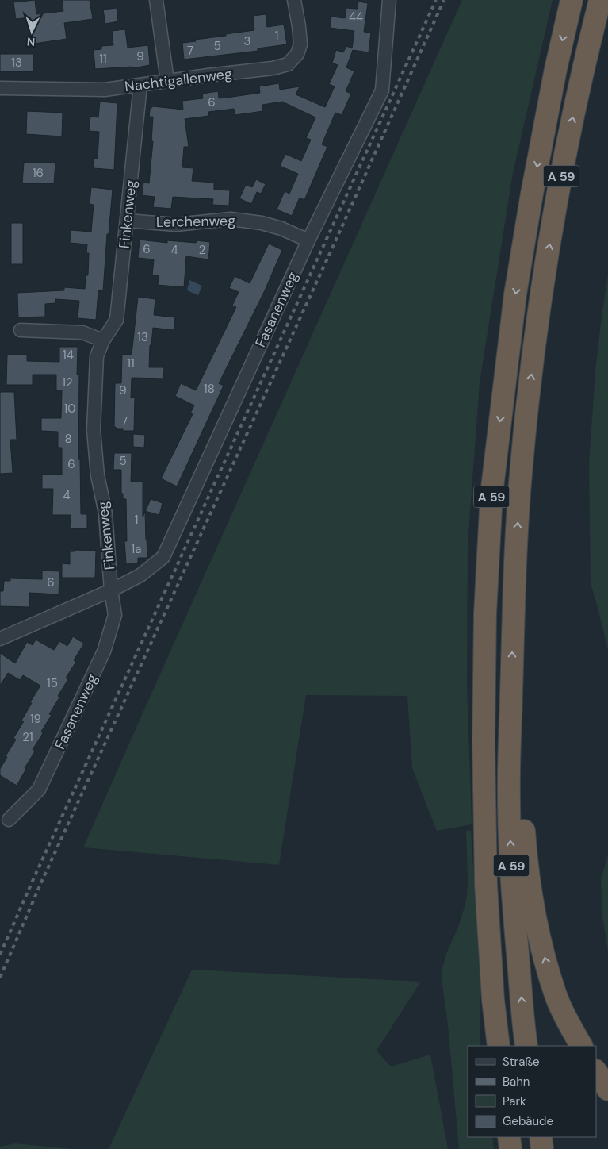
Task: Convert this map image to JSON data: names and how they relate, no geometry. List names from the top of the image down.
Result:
{
  "streets": {
    "highway": ["A 59"],
    "street": [
      "Nachtigallenweg",
      "Finkenweg",
      "Lerchenweg",
      "Fasanenweg"
    ]
  },
  "crossings": [
    ["Nachtigallenweg", "Finkenweg"],
    ["Finkenweg", "Lerchenweg"],
    ["Finkenweg", "Fasanenweg"],
    ["Lerchenweg", "Fasanenweg"]
  ],
  "house_numbers": [
    "44",
    "1",
    "3",
    "5",
    "7",
    "9",
    "11",
    "13",
    "6",
    "16",
    "6",
    "4",
    "2",
    "13",
    "14",
    "11",
    "12",
    "18",
    "9",
    "10",
    "7",
    "8",
    "5",
    "6",
    "4",
    "1",
    "1a",
    "6",
    "15",
    "19",
    "21"
  ],
  "legend": [
    "Straße",
    "Bahn",
    "Park",
    "Gebäude"
  ],
  "north": "bottom"
}
